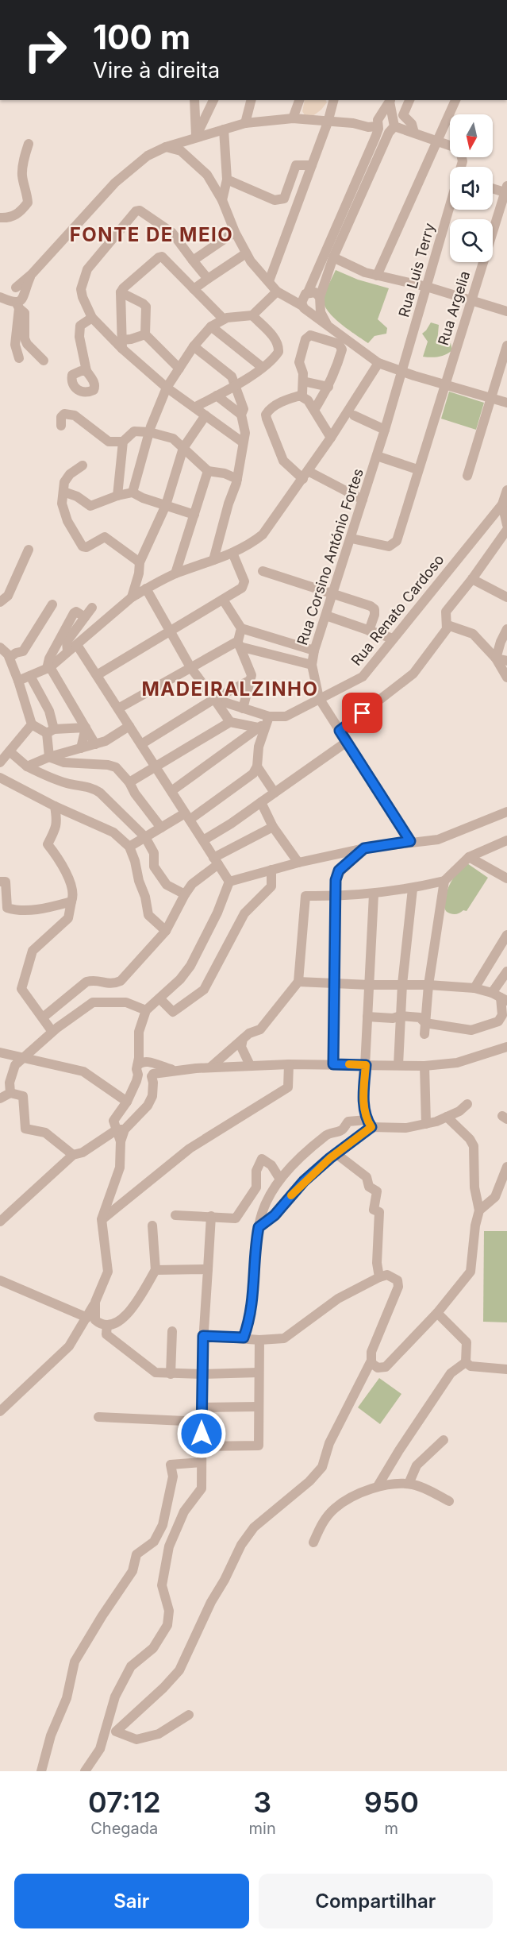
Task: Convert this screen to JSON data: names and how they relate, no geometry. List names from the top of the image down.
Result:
{
  "streets": {
    "street": [
      "Rua Luis Terry",
      "Rua Argelia",
      "Rua Corsino António Fortes",
      "Rua Renato Cardoso"
    ]
  },
  "crossings": [
    ["Rua Luis Terry", "Rua Corsino António Fortes"],
    ["Rua Argelia", "Rua Corsino António Fortes"],
    ["Rua Corsino António Fortes", "Rua Renato Cardoso"]
  ],
  "districts": ["FONTE DE MEIO", "MADEIRALZINHO"],
  "north": "bottom",
  "page": {
    "turn": ["100 m", "Vire à direita"],
    "eta": [
      "07:12",
      "Chegada",
      "3",
      "min",
      "950",
      "m"
    ],
    "buttons": ["Sair", "Compartilhar"]
  }
}
